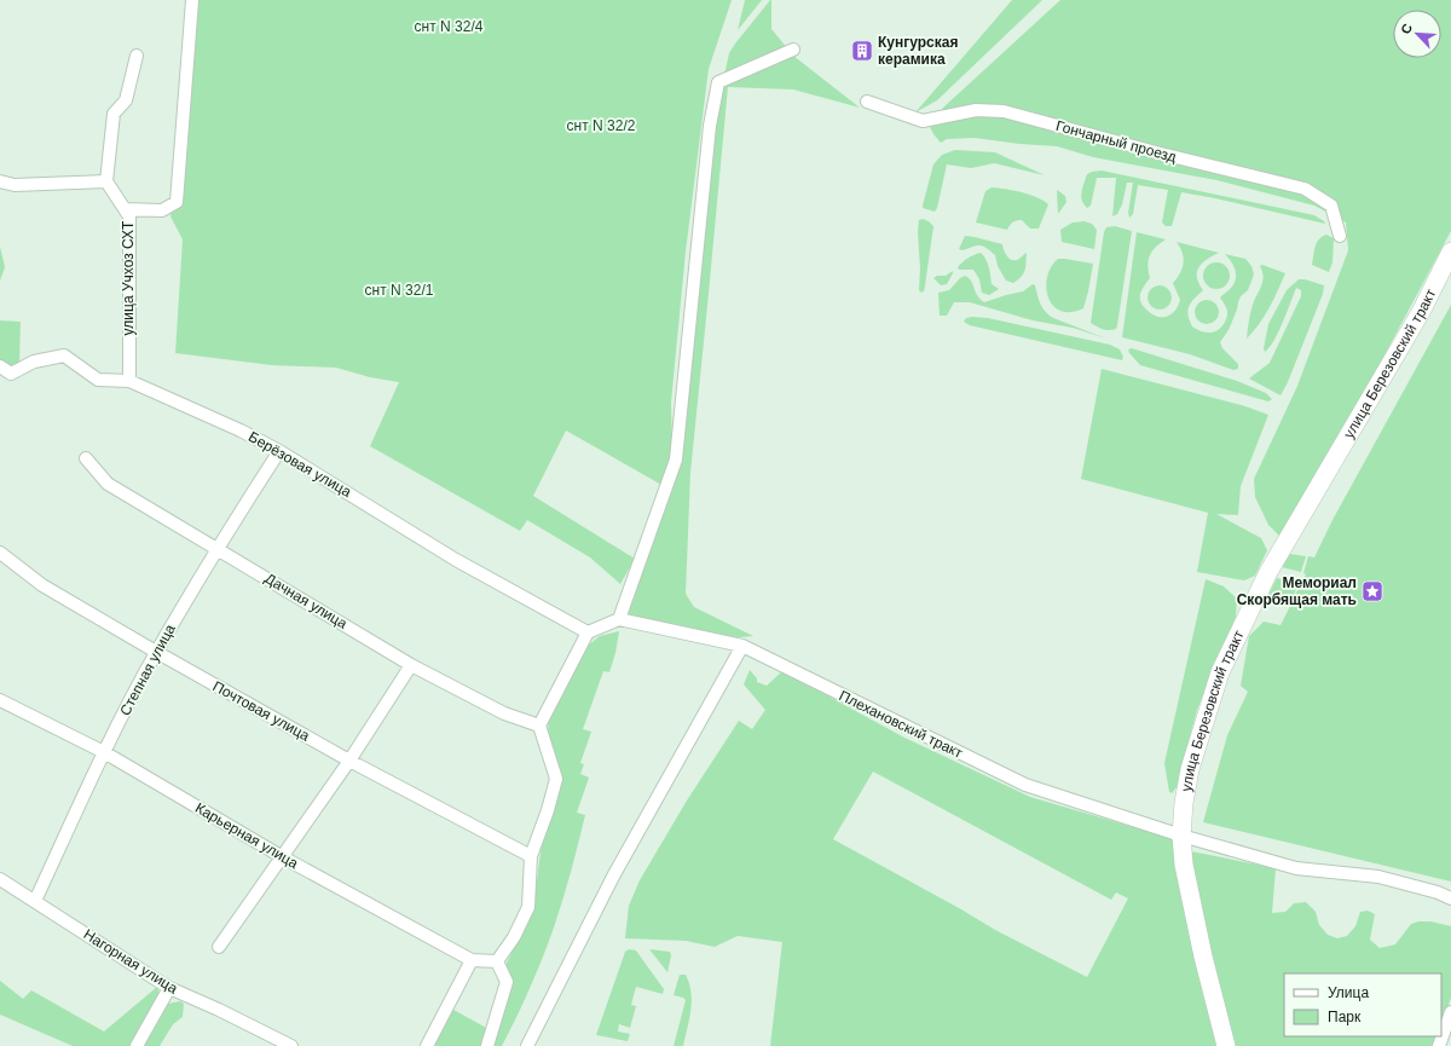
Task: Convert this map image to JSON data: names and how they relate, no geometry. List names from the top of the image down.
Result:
{
  "streets": {
    "main road": ["улица Березовский тракт"],
    "street": [
      "Гончарный проезд",
      "улица Учхоз СХТ",
      "Берёзовая улица",
      "Дачная улица",
      "Степная улица",
      "Почтовая улица",
      "Плехановский тракт",
      "Карьерная улица",
      "Нагорная улица"
    ]
  },
  "crossings": [
    ["улица Учхоз СХТ", "Берёзовая улица"],
    ["улица Березовский тракт", "Плехановский тракт"],
    ["Берёзовая улица", "Степная улица"],
    ["Дачная улица", "Степная улица"],
    ["Степная улица", "Почтовая улица"],
    ["Степная улица", "Карьерная улица"],
    ["Степная улица", "Нагорная улица"]
  ],
  "parks": ["снт N 32/4", "снт N 32/2", "снт N 32/1"],
  "places": {
    "building": ["Кунгурская керамика"],
    "place": ["Мемориал Скорбящая мать"]
  },
  "legend": ["Улица", "Парк"],
  "north": "top left"
}
